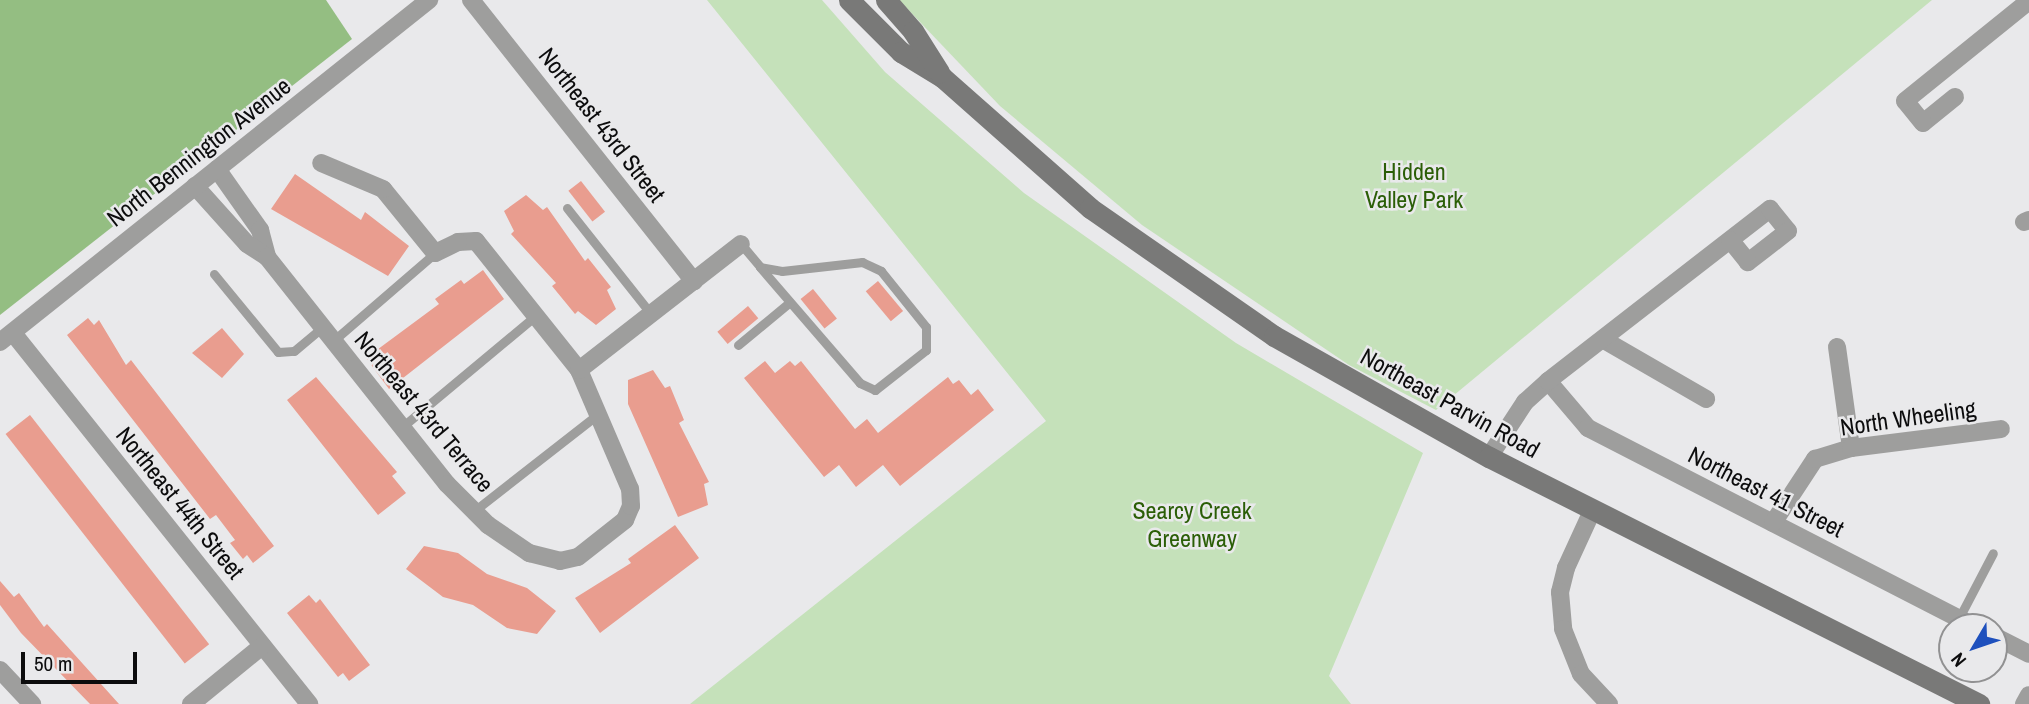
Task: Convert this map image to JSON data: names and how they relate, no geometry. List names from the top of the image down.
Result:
{
  "streets": {
    "main road": ["Northeast Parvin Road"],
    "street": [
      "Northeast 43rd Street",
      "North Bennington Avenue",
      "Northeast 43rd Terrace",
      "North Wheeling",
      "Northeast 41 Street",
      "Northeast 44th Street"
    ]
  },
  "crossings": [
    ["North Bennington Avenue", "Northeast 43rd Terrace"],
    ["North Bennington Avenue", "Northeast 44th Street"],
    ["North Wheeling", "Northeast 41 Street"]
  ],
  "parks": ["Hidden Valley Park", "Searcy Creek Greenway"],
  "scale_bar": "50 m",
  "north": "bottom left"
}
